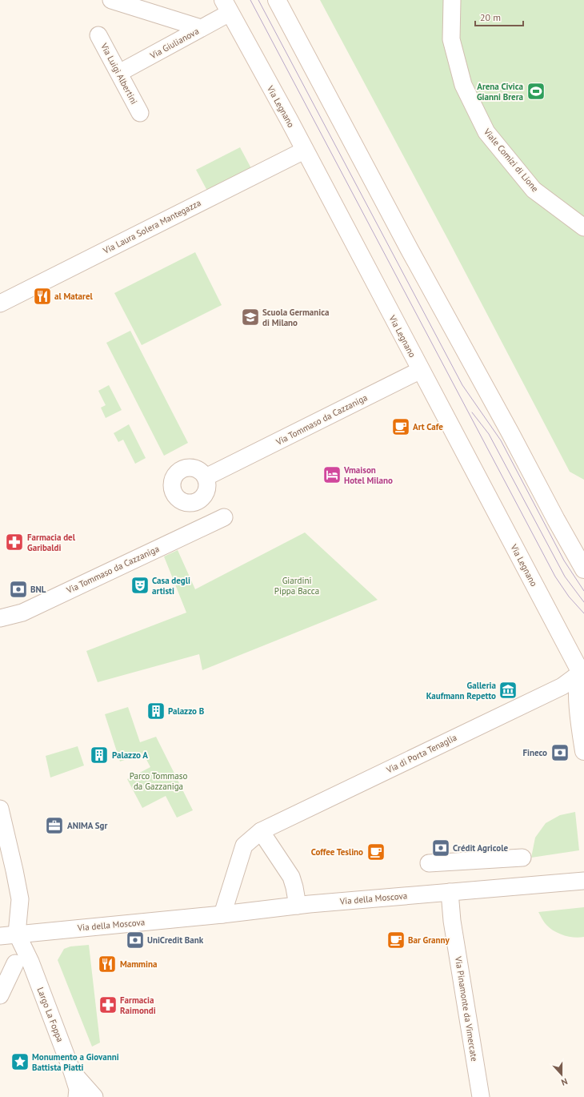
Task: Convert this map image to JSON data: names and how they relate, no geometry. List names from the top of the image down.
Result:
{
  "streets": {
    "street": [
      "Via Giulianova",
      "Via Luigi Albertini",
      "Via Legnano",
      "Viale Comizi di Lione",
      "Via Laura Solera Mantegazza",
      "Via Tommaso da Cazzaniga",
      "Via di Porta Tenaglia",
      "Via della Moscova",
      "Via Pinamonte da Vimercate",
      "Largo La Foppa"
    ]
  },
  "crossings": [
    ["Via Giulianova", "Via Luigi Albertini"],
    ["Via Giulianova", "Via Legnano"],
    ["Via Legnano", "Via Laura Solera Mantegazza"],
    ["Via Legnano", "Via Tommaso da Cazzaniga"],
    ["Via Legnano", "Via di Porta Tenaglia"],
    ["Via della Moscova", "Via Pinamonte da Vimercate"],
    ["Via della Moscova", "Largo La Foppa"]
  ],
  "parks": ["Giardini Pippa Bacca", "Parco Tommaso da Gazzaniga"],
  "places": {
    "sports": ["Arena Civica Gianni Brera"],
    "restaurant": ["al Matarel", "Mammina"],
    "school or university": ["Scuola Germanica di Milano"],
    "cafe": ["Art Cafe", "Coffee Teslino", "Bar Granny"],
    "hotel": ["Vmaison Hotel Milano"],
    "pharmacy": ["Farmacia del Garibaldi", "Farmacia Raimondi"],
    "theatre": ["Casa degli artisti"],
    "bank": [
      "BNL",
      "Fineco",
      "Crédit Agricole",
      "UniCredit Bank"
    ],
    "museum": ["Galleria Kaufmann Repetto"],
    "building": ["Palazzo B", "Palazzo A"],
    "office": ["ANIMA Sgr"],
    "place": ["Monumento a Giovanni Battista Piatti"]
  },
  "scale_bar": "20 m",
  "north": "bottom"
}
